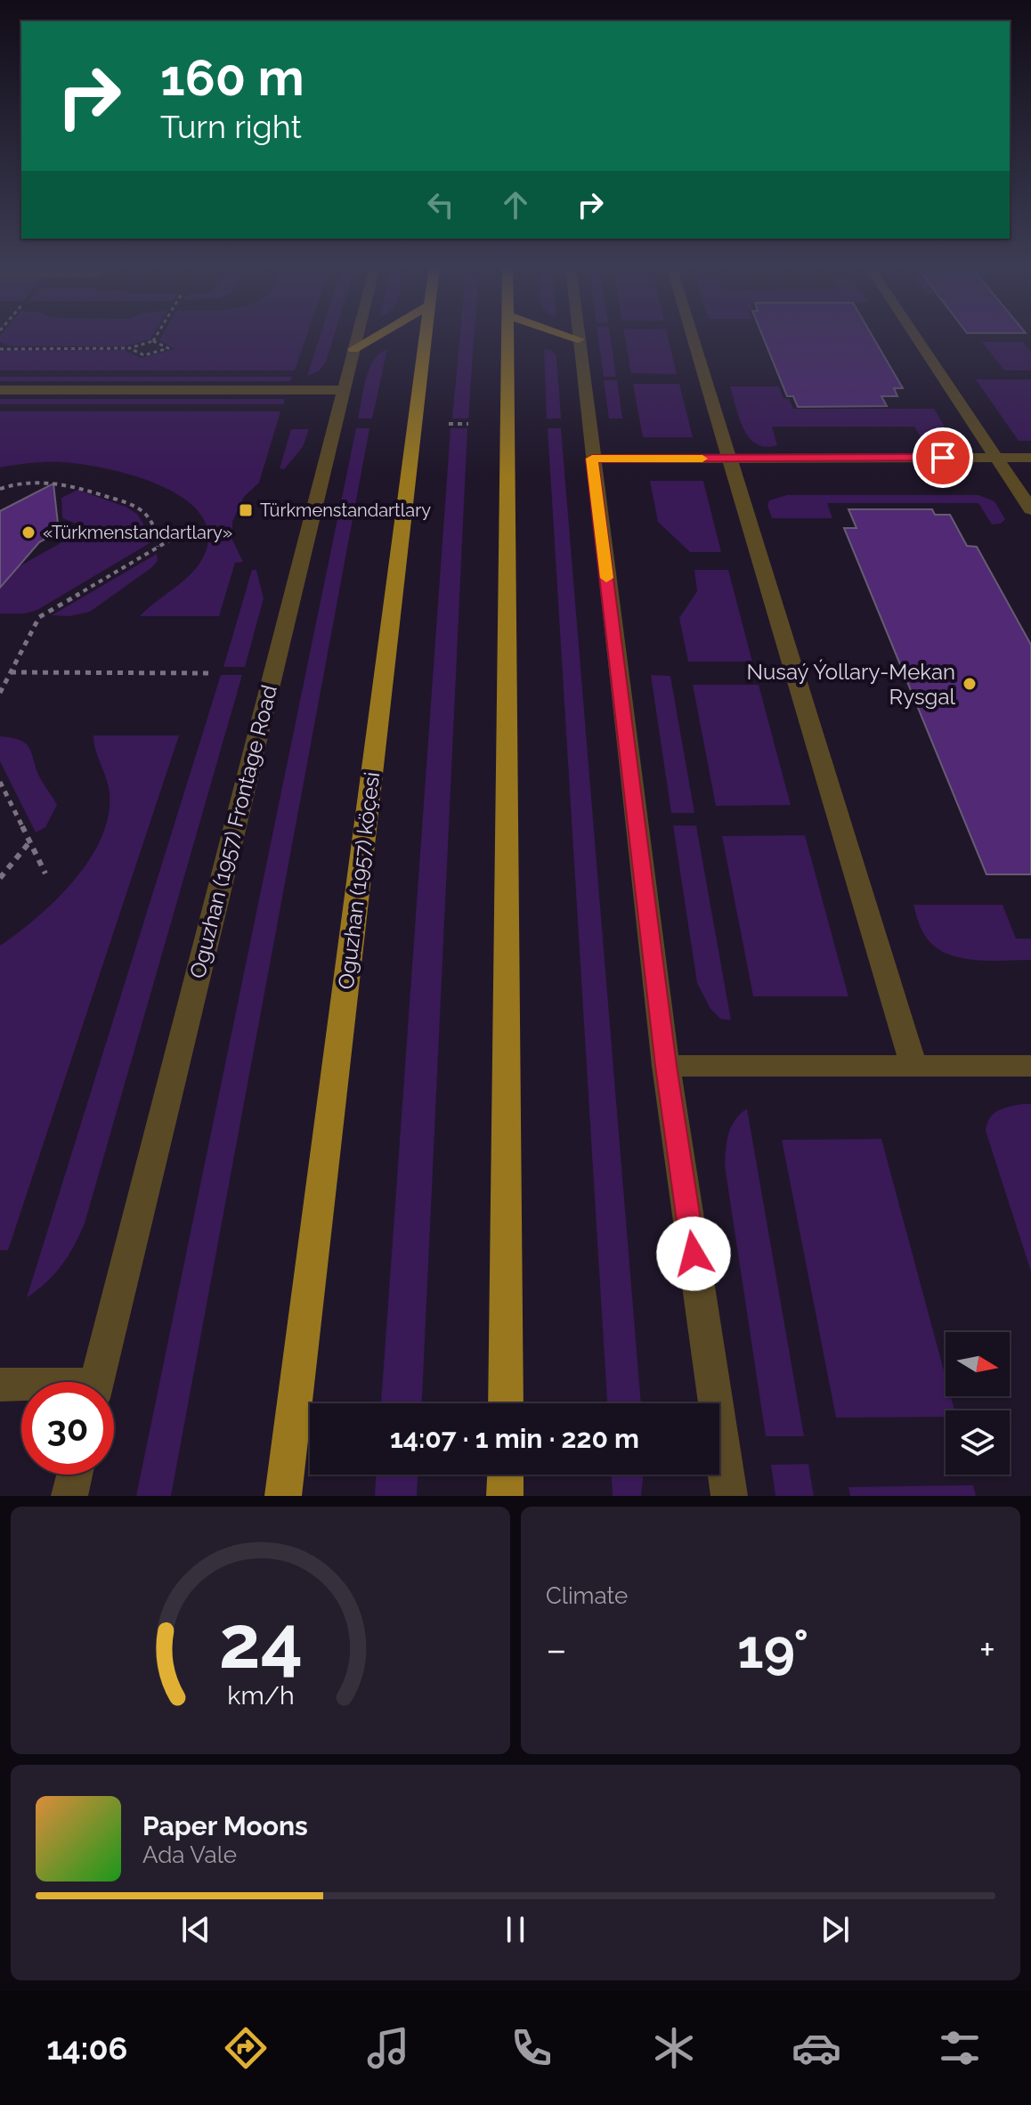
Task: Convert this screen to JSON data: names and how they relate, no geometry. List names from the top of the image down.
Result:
{
  "streets": {
    "main road": ["Oguzhan (1957) köçesi"],
    "street": ["Oguzhan (1957) Frontage Road"]
  },
  "places": {
    "transit": ["Türkmenstandartlary"],
    "other": ["«Türkmenstandartlary»", "Nusaý Ýollary-Mekan Rysgal"]
  },
  "north": "right",
  "page": {
    "turn": ["160 m", "Turn right"],
    "limit": "30",
    "trip": "14:07 · 1 min · 220 m",
    "tile": "Climate",
    "heat": ["−", "19°", "+"],
    "song": ["Paper Moons", "Ada Vale"],
    "tabs": "14:06",
    "gauge": ["24", "km/h"]
  }
}
